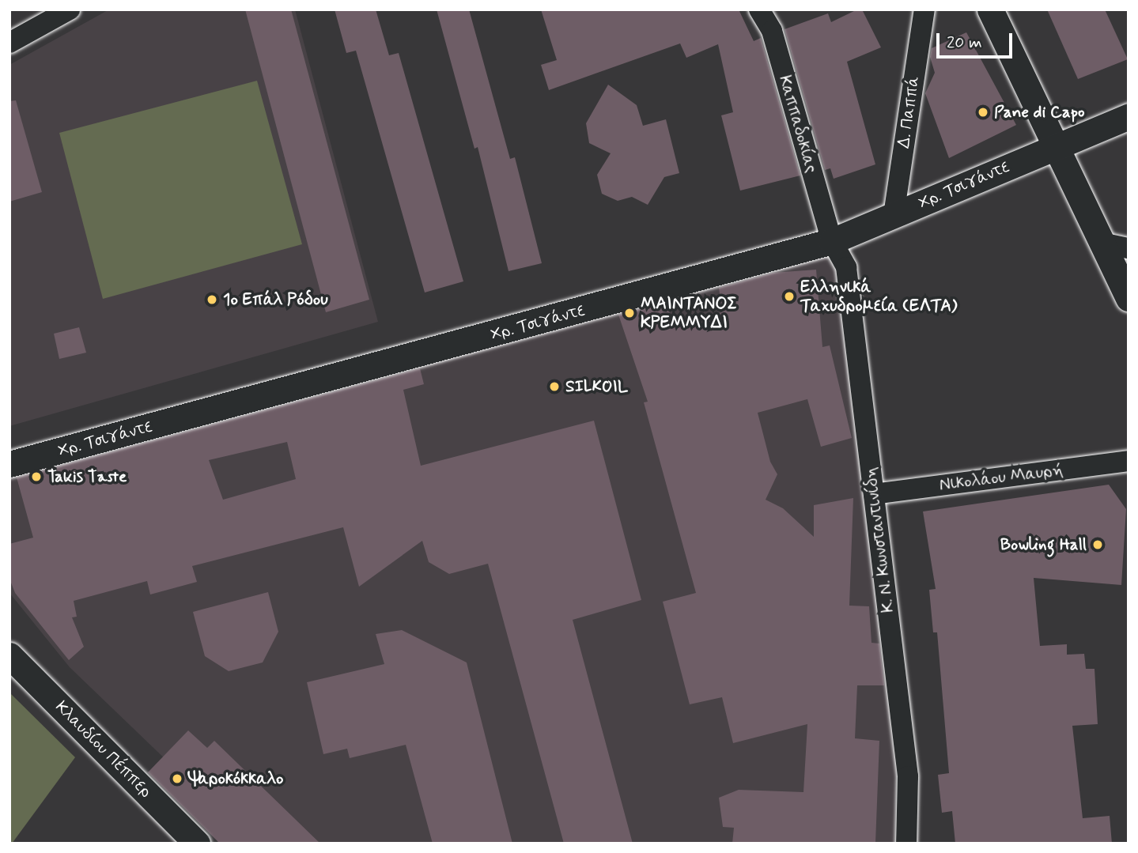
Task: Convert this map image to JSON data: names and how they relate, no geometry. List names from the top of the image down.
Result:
{
  "streets": {
    "street": [
      "Δ. Παππά",
      "Καππαδοκίας",
      "Χρ. Τσιγάντε",
      "Νικολάου Μαυρή",
      "Κ. Ν. Κωνσταντινίδη",
      "Κλαυδίου Πέππερ"
    ]
  },
  "crossings": [
    ["Δ. Παππά", "Χρ. Τσιγάντε"],
    ["Καππαδοκίας", "Χρ. Τσιγάντε"],
    ["Καππαδοκίας", "Κ. Ν. Κωνσταντινίδη"],
    ["Χρ. Τσιγάντε", "Κ. Ν. Κωνσταντινίδη"],
    ["Νικολάου Μαυρή", "Κ. Ν. Κωνσταντινίδη"]
  ],
  "places": [
    "Pane di Capo",
    "Ελληνικά Ταχυδρομεία (ΕΛΤΑ)",
    "1ο Επάλ Ρόδου",
    "ΜΑΙΝΤΑΝΟΣ ΚΡΕΜΜΥΔΙ",
    "SILKOIL",
    "Takis Taste",
    "Bowling Hall",
    "Ψαροκόκκαλο"
  ],
  "scale_bar": "20 m"
}
